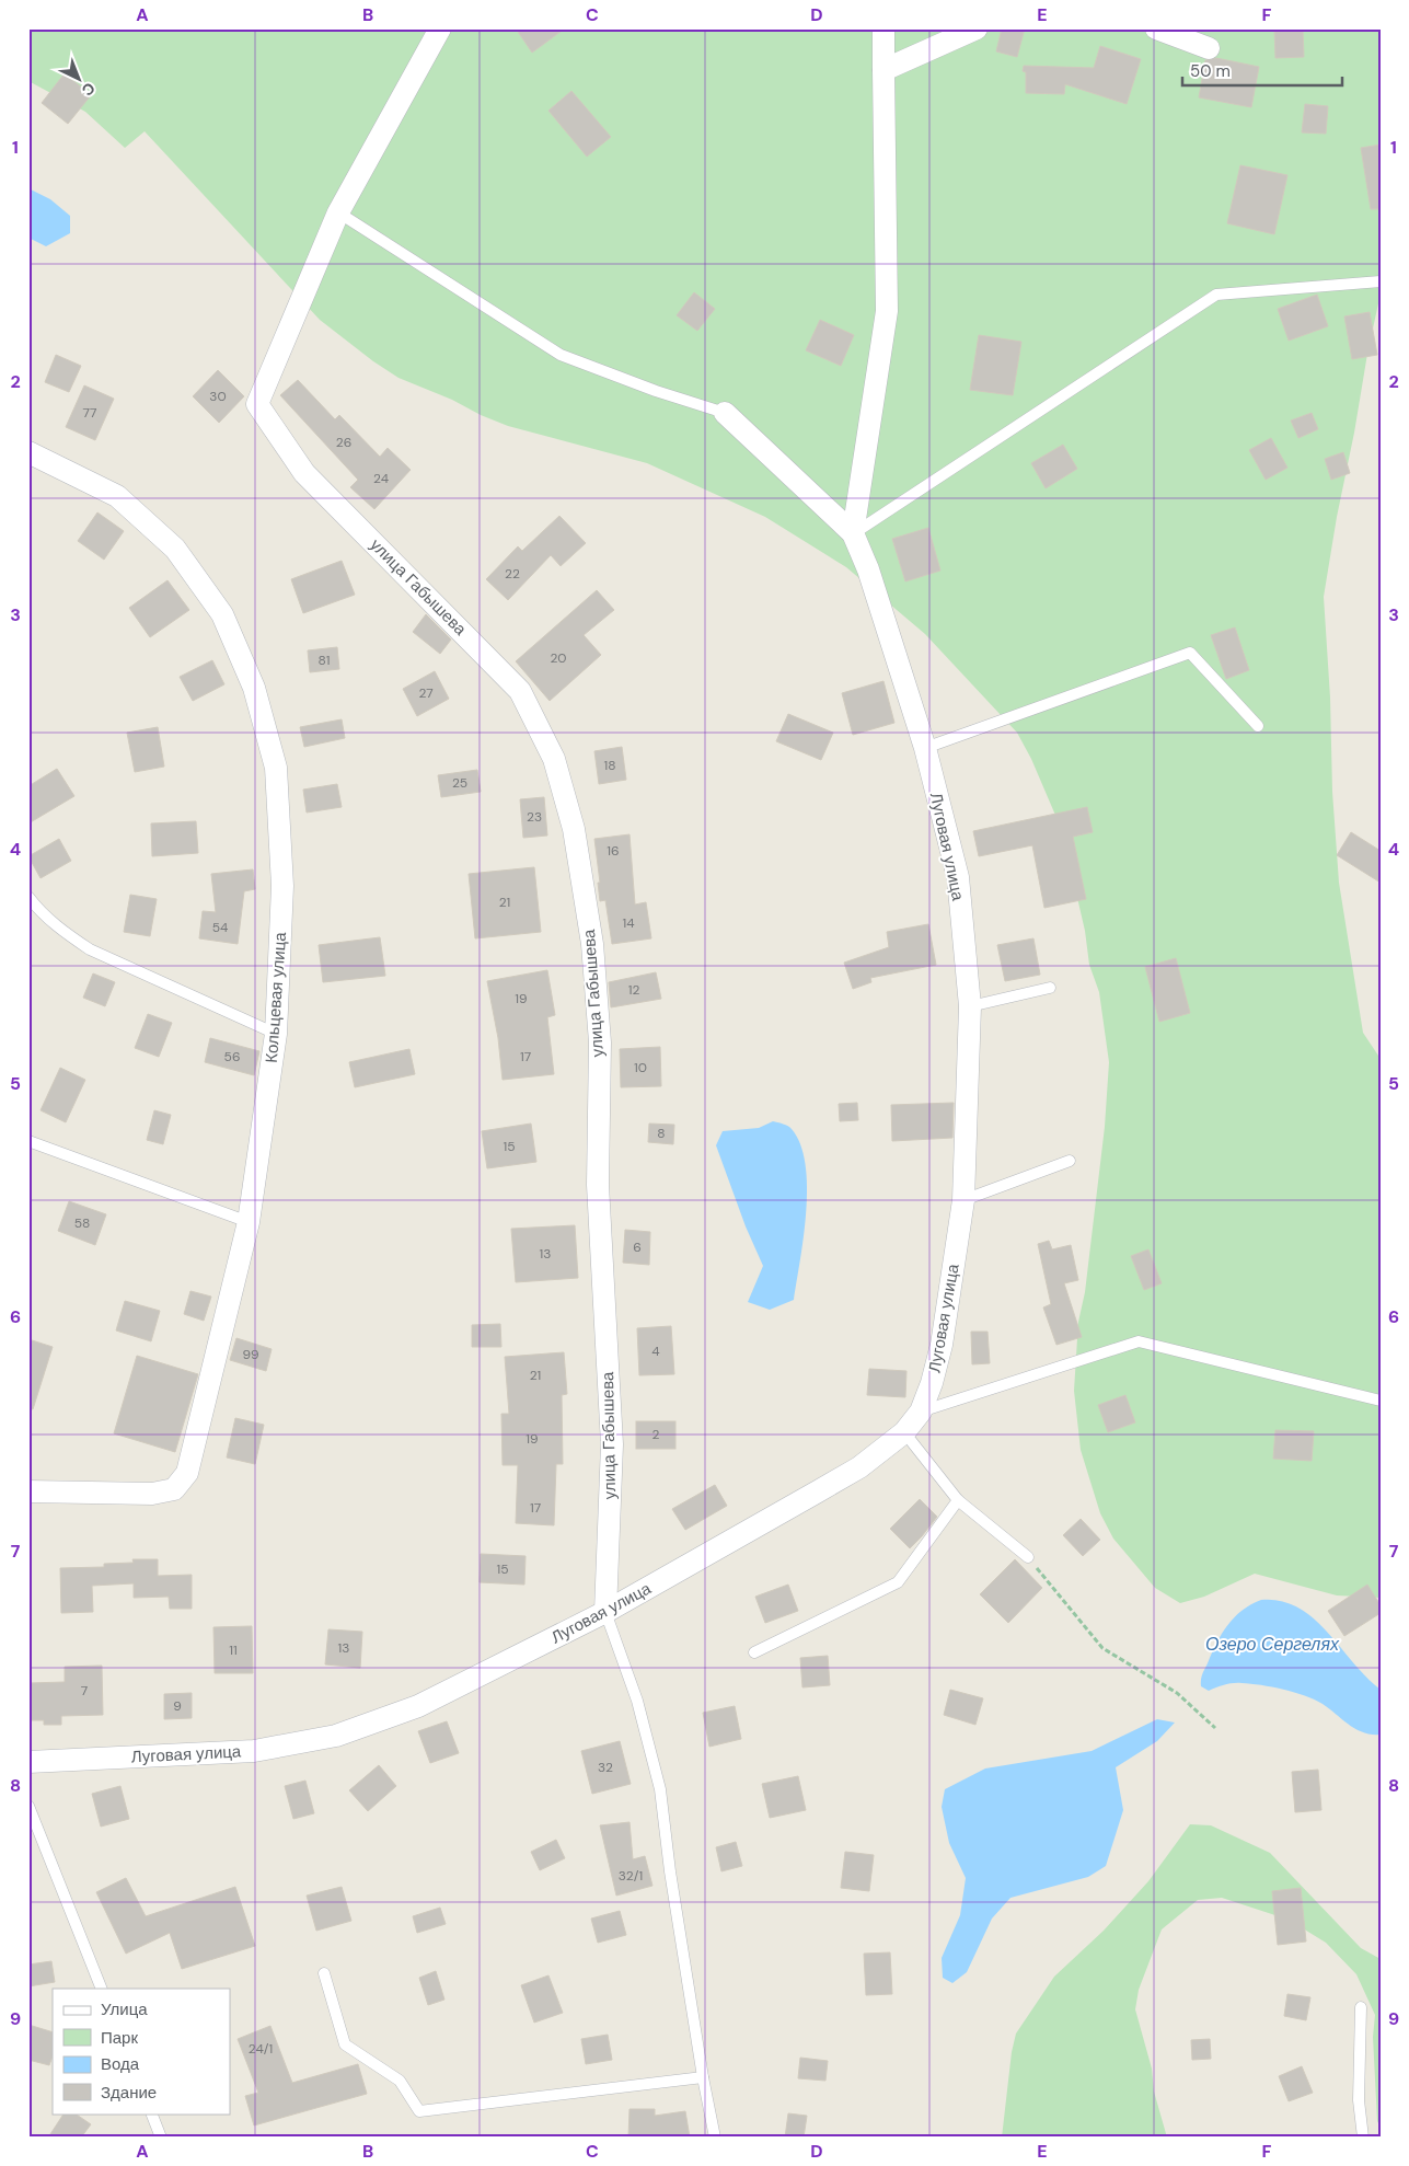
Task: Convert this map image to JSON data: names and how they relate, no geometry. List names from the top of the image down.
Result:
{
  "streets": {
    "street": ["улица Габышева", "Луговая улица", "Кольцевая улица"]
  },
  "crossings": [
    ["улица Габышева", "Луговая улица"]
  ],
  "water": ["Озеро Сергелях"],
  "house_numbers": [
    "30",
    "77",
    "26",
    "24",
    "22",
    "20",
    "81",
    "27",
    "18",
    "25",
    "23",
    "16",
    "21",
    "14",
    "54",
    "12",
    "19",
    "56",
    "17",
    "10",
    "8",
    "15",
    "58",
    "6",
    "13",
    "4",
    "99",
    "21",
    "2",
    "19",
    "17",
    "15",
    "13",
    "11",
    "7",
    "9",
    "32",
    "32/1",
    "24/1"
  ],
  "legend": [
    "Улица",
    "Парк",
    "Вода",
    "Здание"
  ],
  "scale_bar": "50 m",
  "north": "bottom right",
  "grid": {
    "columns": [
      "A",
      "B",
      "C",
      "D",
      "E",
      "F"
    ],
    "rows": [
      "1",
      "2",
      "3",
      "4",
      "5",
      "6",
      "7",
      "8",
      "9"
    ]
  }
}
